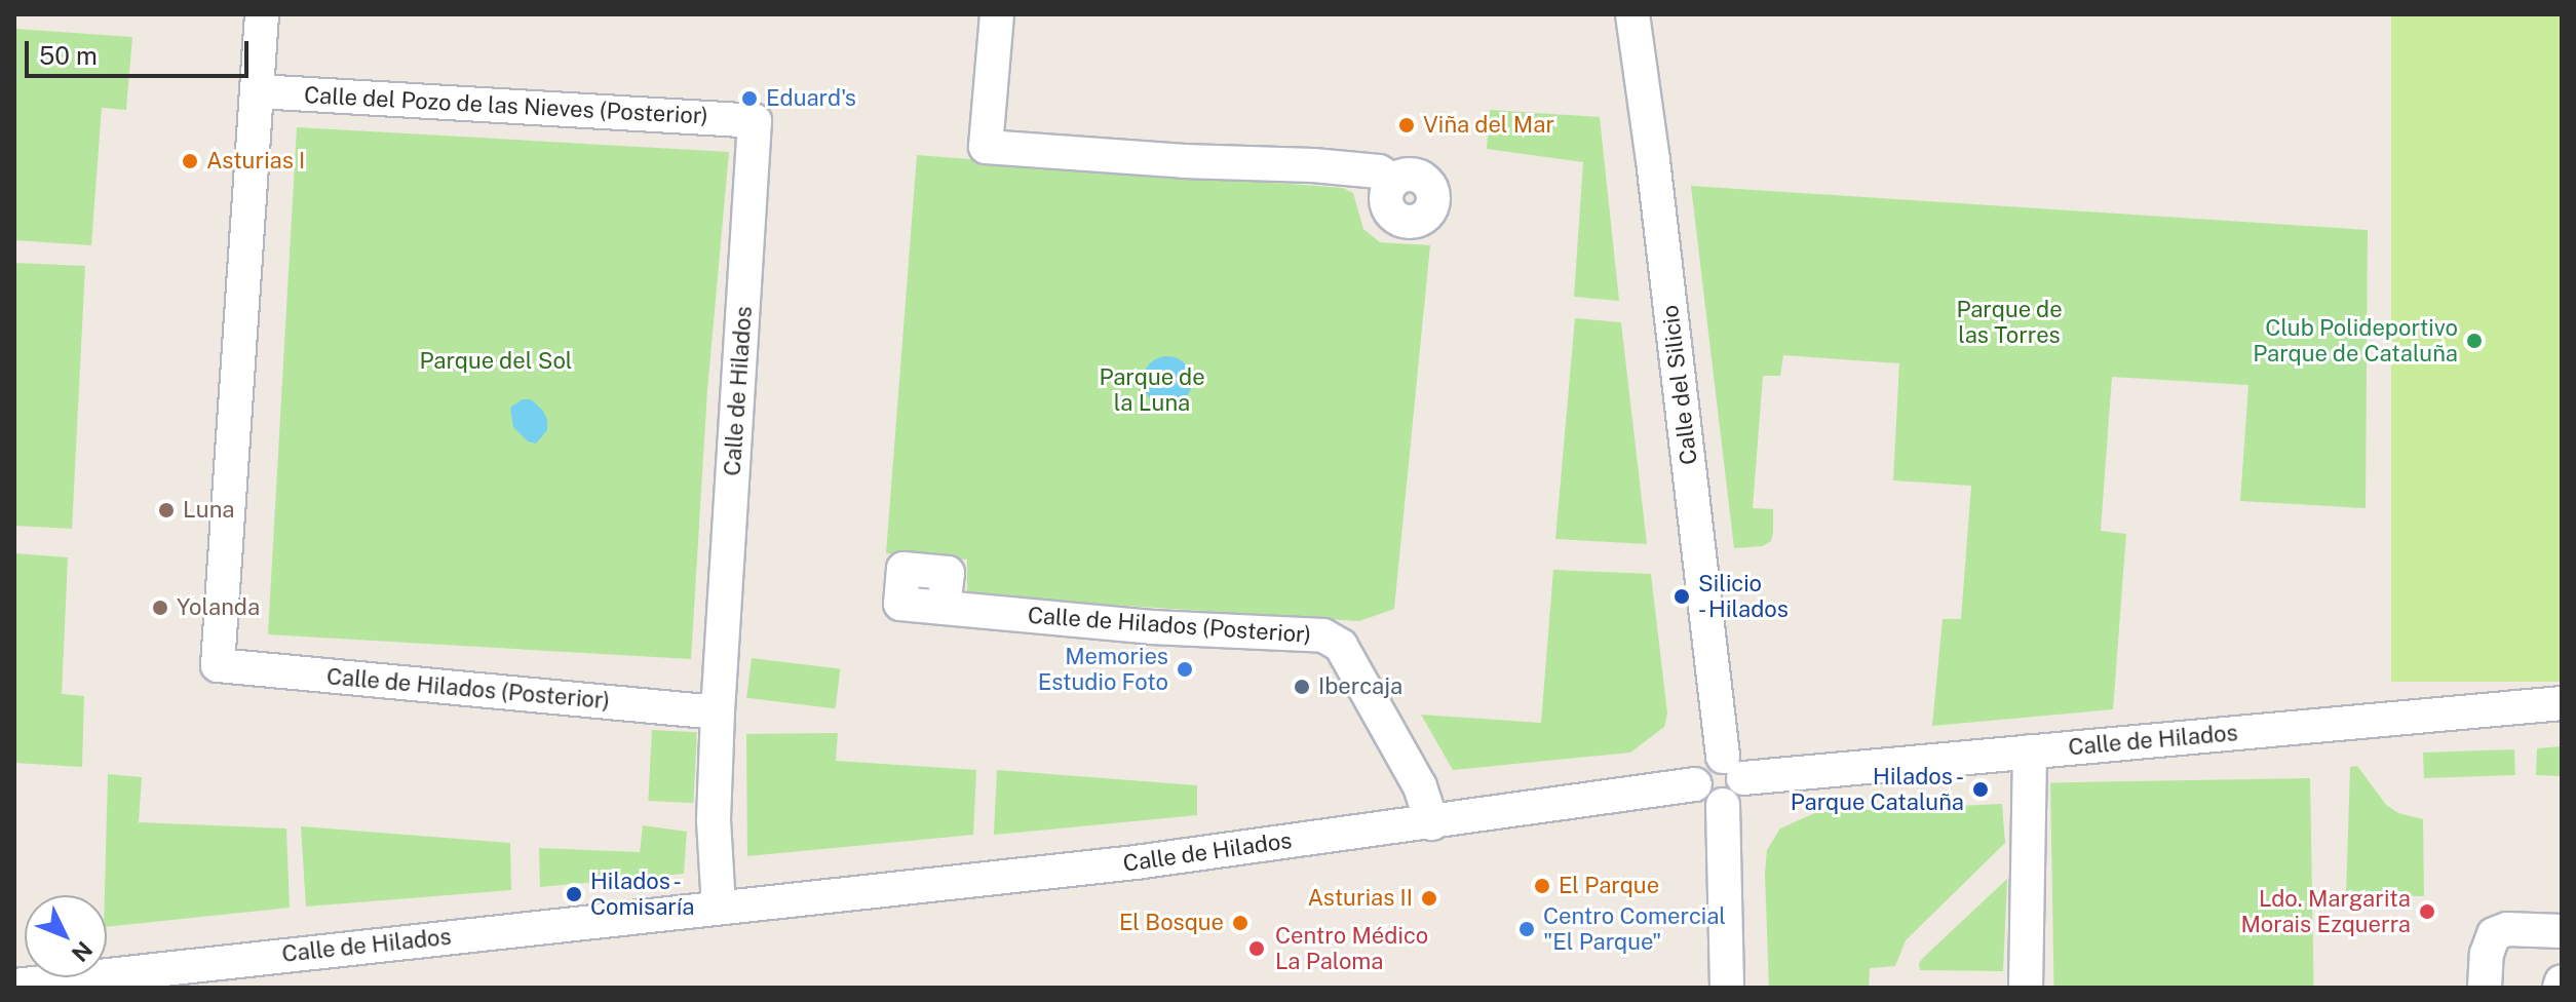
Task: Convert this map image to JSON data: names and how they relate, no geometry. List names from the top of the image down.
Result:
{
  "streets": {
    "street": [
      "Calle del Pozo de las Nieves (Posterior)",
      "Calle del Silicio",
      "Calle de Hilados",
      "Calle de Hilados (Posterior)"
    ]
  },
  "crossings": [
    ["Calle del Pozo de las Nieves (Posterior)", "Calle de Hilados"],
    ["Calle del Pozo de las Nieves (Posterior)", "Calle de Hilados (Posterior)"],
    ["Calle del Silicio", "Calle de Hilados"],
    ["Calle de Hilados", "Calle de Hilados (Posterior)"]
  ],
  "parks": ["Parque de las Torres", "Parque del Sol", "Parque de la Luna"],
  "places": [
    "Eduard's",
    "Viña del Mar",
    "Asturias I",
    "Club Polideportivo Parque de Cataluña",
    "Luna",
    "Silicio - Hilados",
    "Yolanda",
    "Memories Estudio Foto",
    "Ibercaja",
    "Hilados - Parque Cataluña",
    "El Parque",
    "Hilados - Comisaría",
    "Asturias II",
    "Ldo. Margarita Morais Ezquerra",
    "El Bosque",
    "Centro Comercial \"El Parque\"",
    "Centro Médico La Paloma"
  ],
  "scale_bar": "50 m",
  "north": "bottom right"
}
